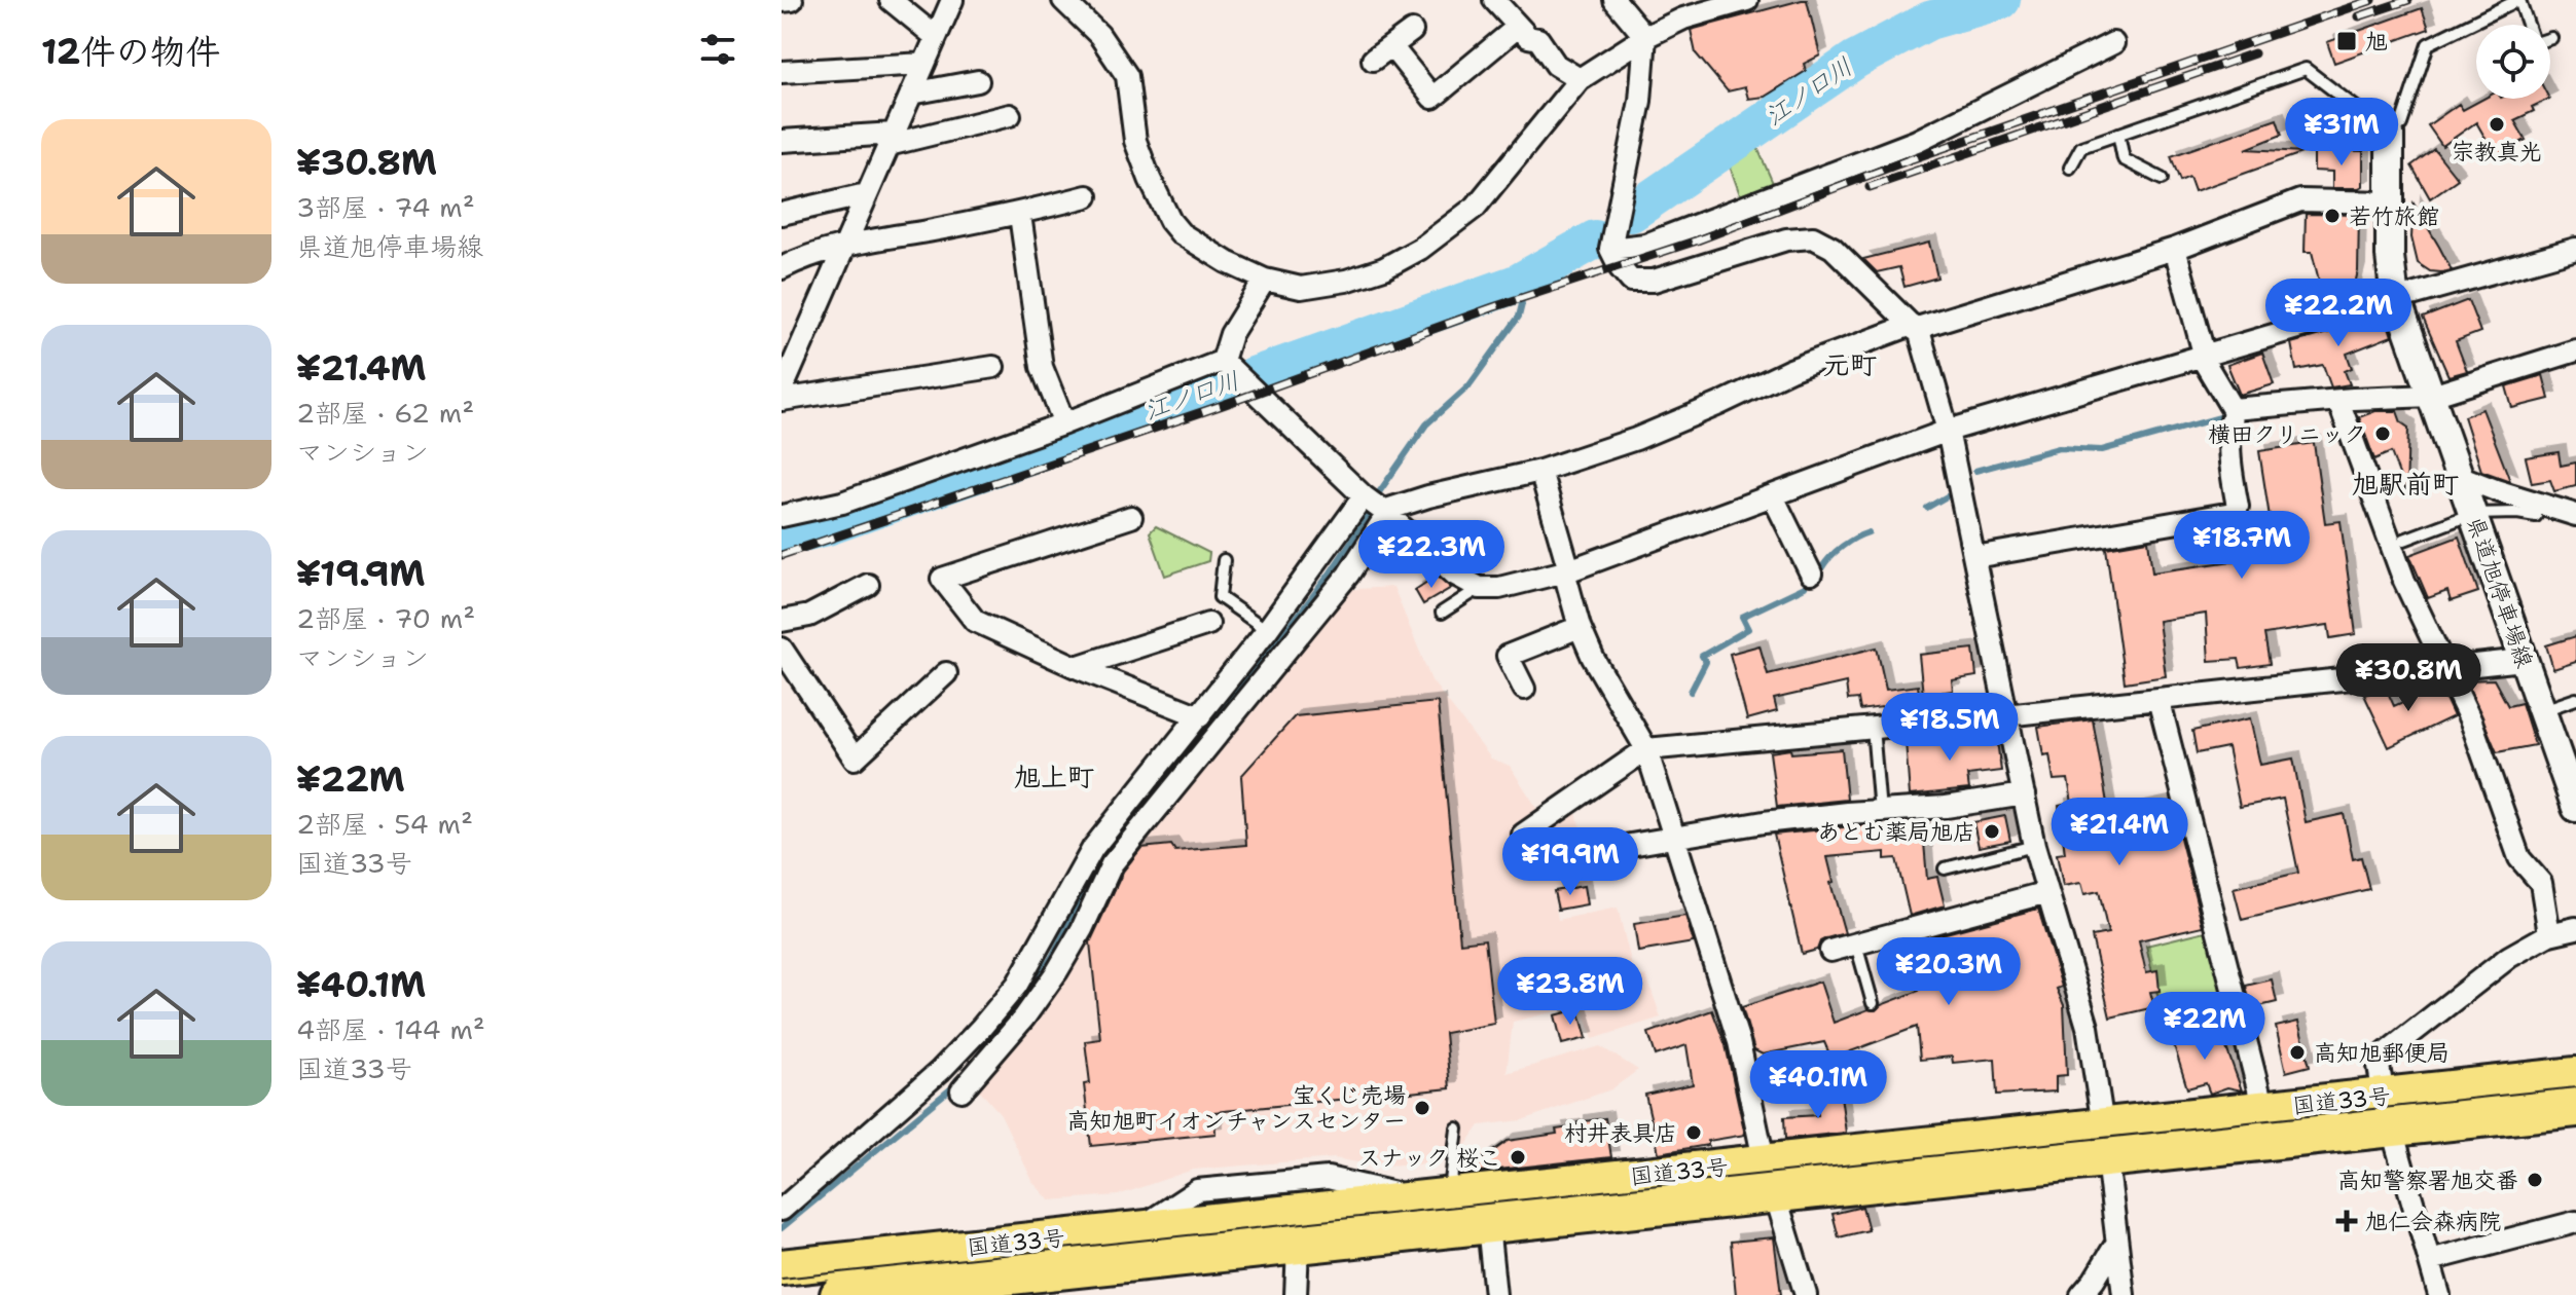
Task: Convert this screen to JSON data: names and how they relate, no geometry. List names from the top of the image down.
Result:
{
  "streets": {
    "highway": ["国道33号"],
    "main road": ["県道旭停車場線"]
  },
  "districts": ["元町", "旭駅前町", "旭上町"],
  "water": ["江ノ口川"],
  "places": {
    "transit": ["旭"],
    "other": [
      "宗教真光",
      "若竹旅館",
      "横田クリニック",
      "あとむ薬局旭店",
      "高知旭郵便局",
      "宝くじ売場 高知旭町イオンチャンスセンター",
      "村井表具店",
      "スナック 桜こ",
      "高知警察署旭交番"
    ],
    "health": ["旭仁会森病院"]
  },
  "page": {
    "heading": "12件の物件",
    "price": [
      "¥31M",
      "¥22.2M",
      "¥18.7M",
      "¥22.3M",
      "¥30.8M",
      "¥18.5M",
      "¥21.4M",
      "¥19.9M",
      "¥20.3M",
      "¥23.8M",
      "¥22M",
      "¥40.1M"
    ],
    "list": [
      {
        "name": "¥30.8M",
        "note": "3部屋 · 74 m² · 県道旭停車場線"
      },
      {
        "name": "¥21.4M",
        "note": "2部屋 · 62 m² · マンション"
      },
      {
        "name": "¥19.9M",
        "note": "2部屋 · 70 m² · マンション"
      },
      {
        "name": "¥22M",
        "note": "2部屋 · 54 m² · 国道33号"
      },
      {
        "name": "¥40.1M",
        "note": "4部屋 · 144 m² · 国道33号"
      }
    ]
  }
}
